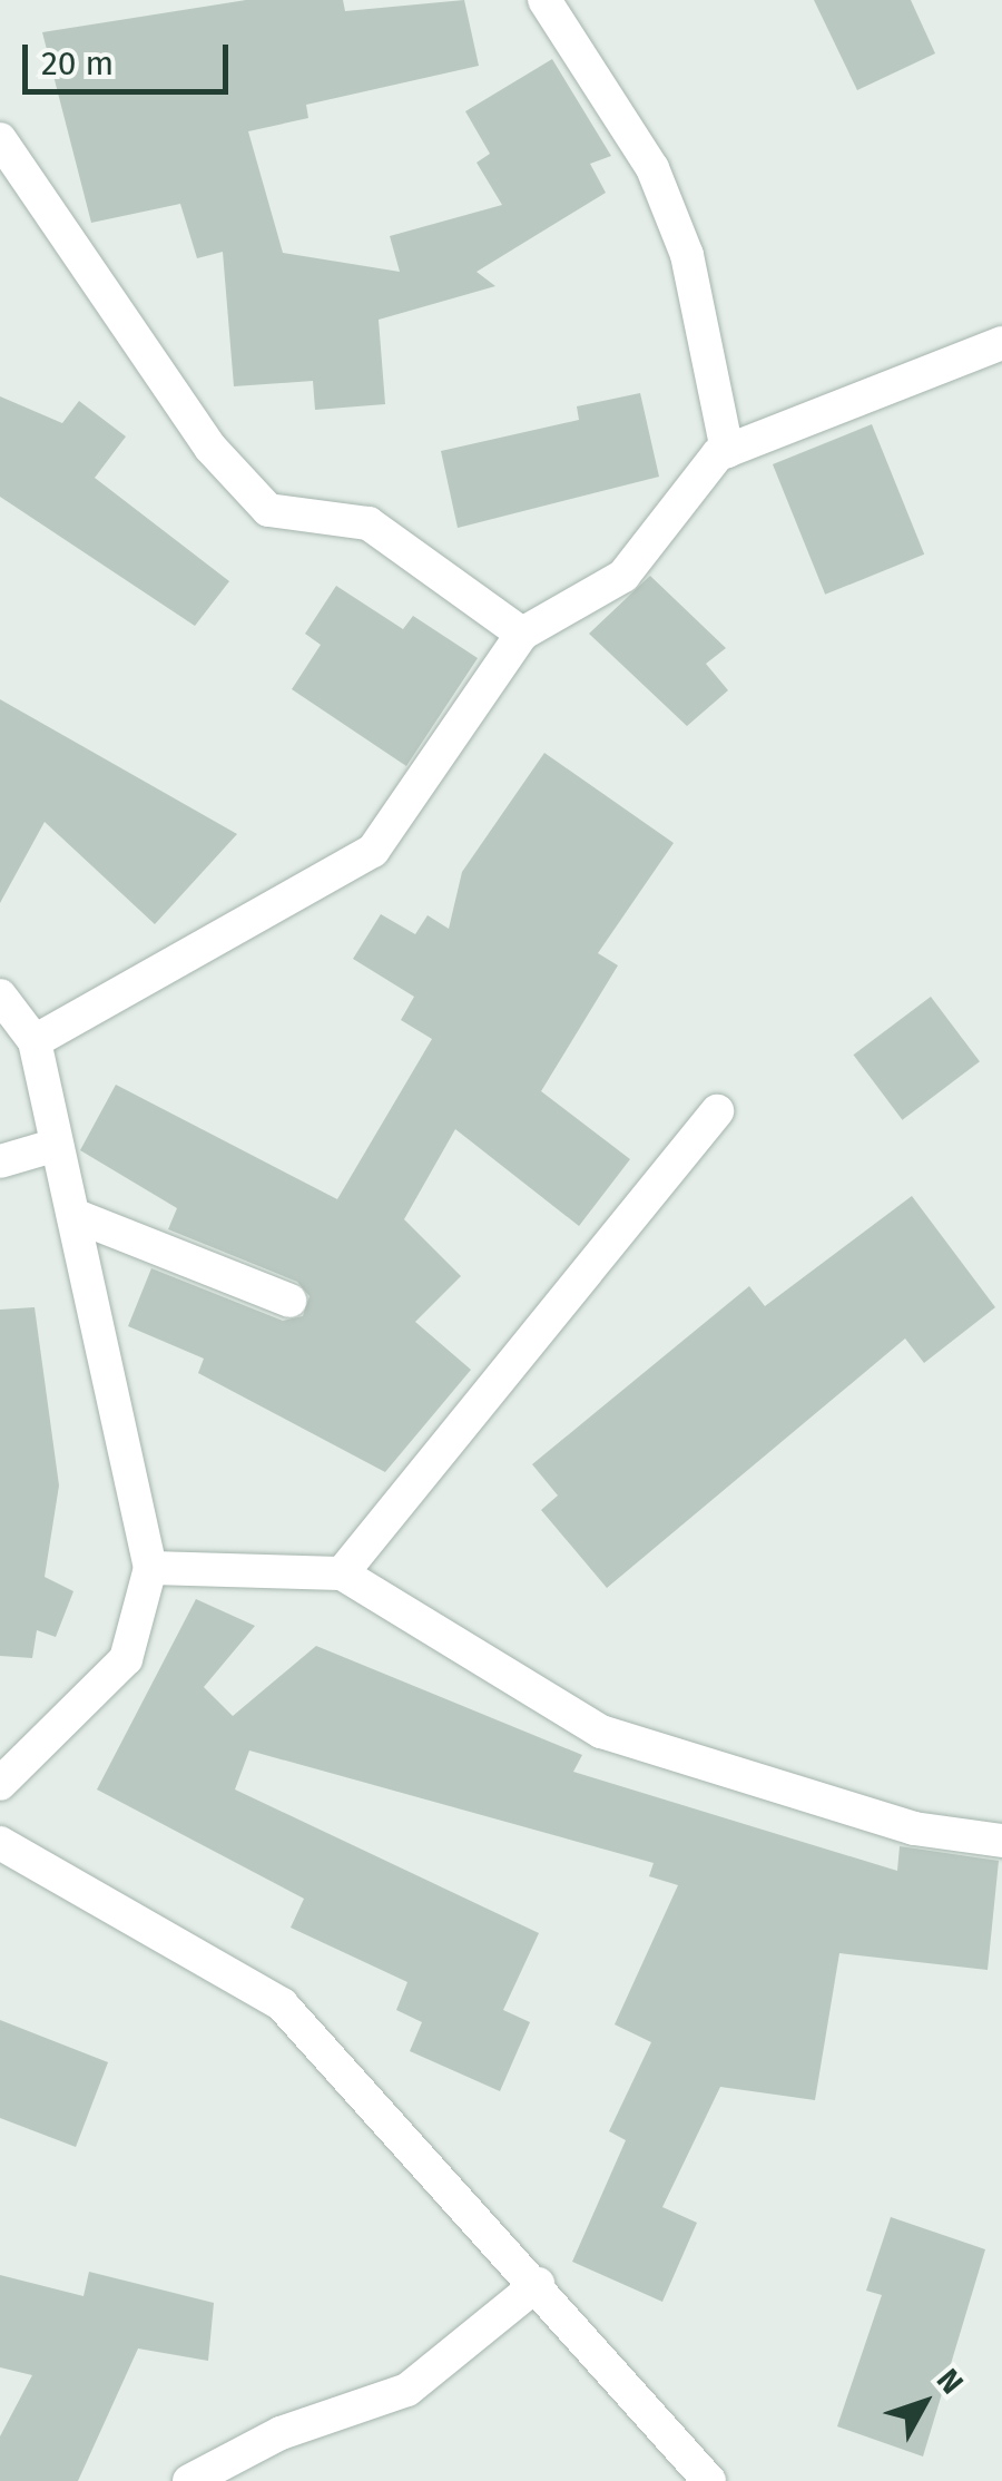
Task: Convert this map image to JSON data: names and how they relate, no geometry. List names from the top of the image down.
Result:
{
  "scale_bar": "20 m",
  "north": "top right"
}
